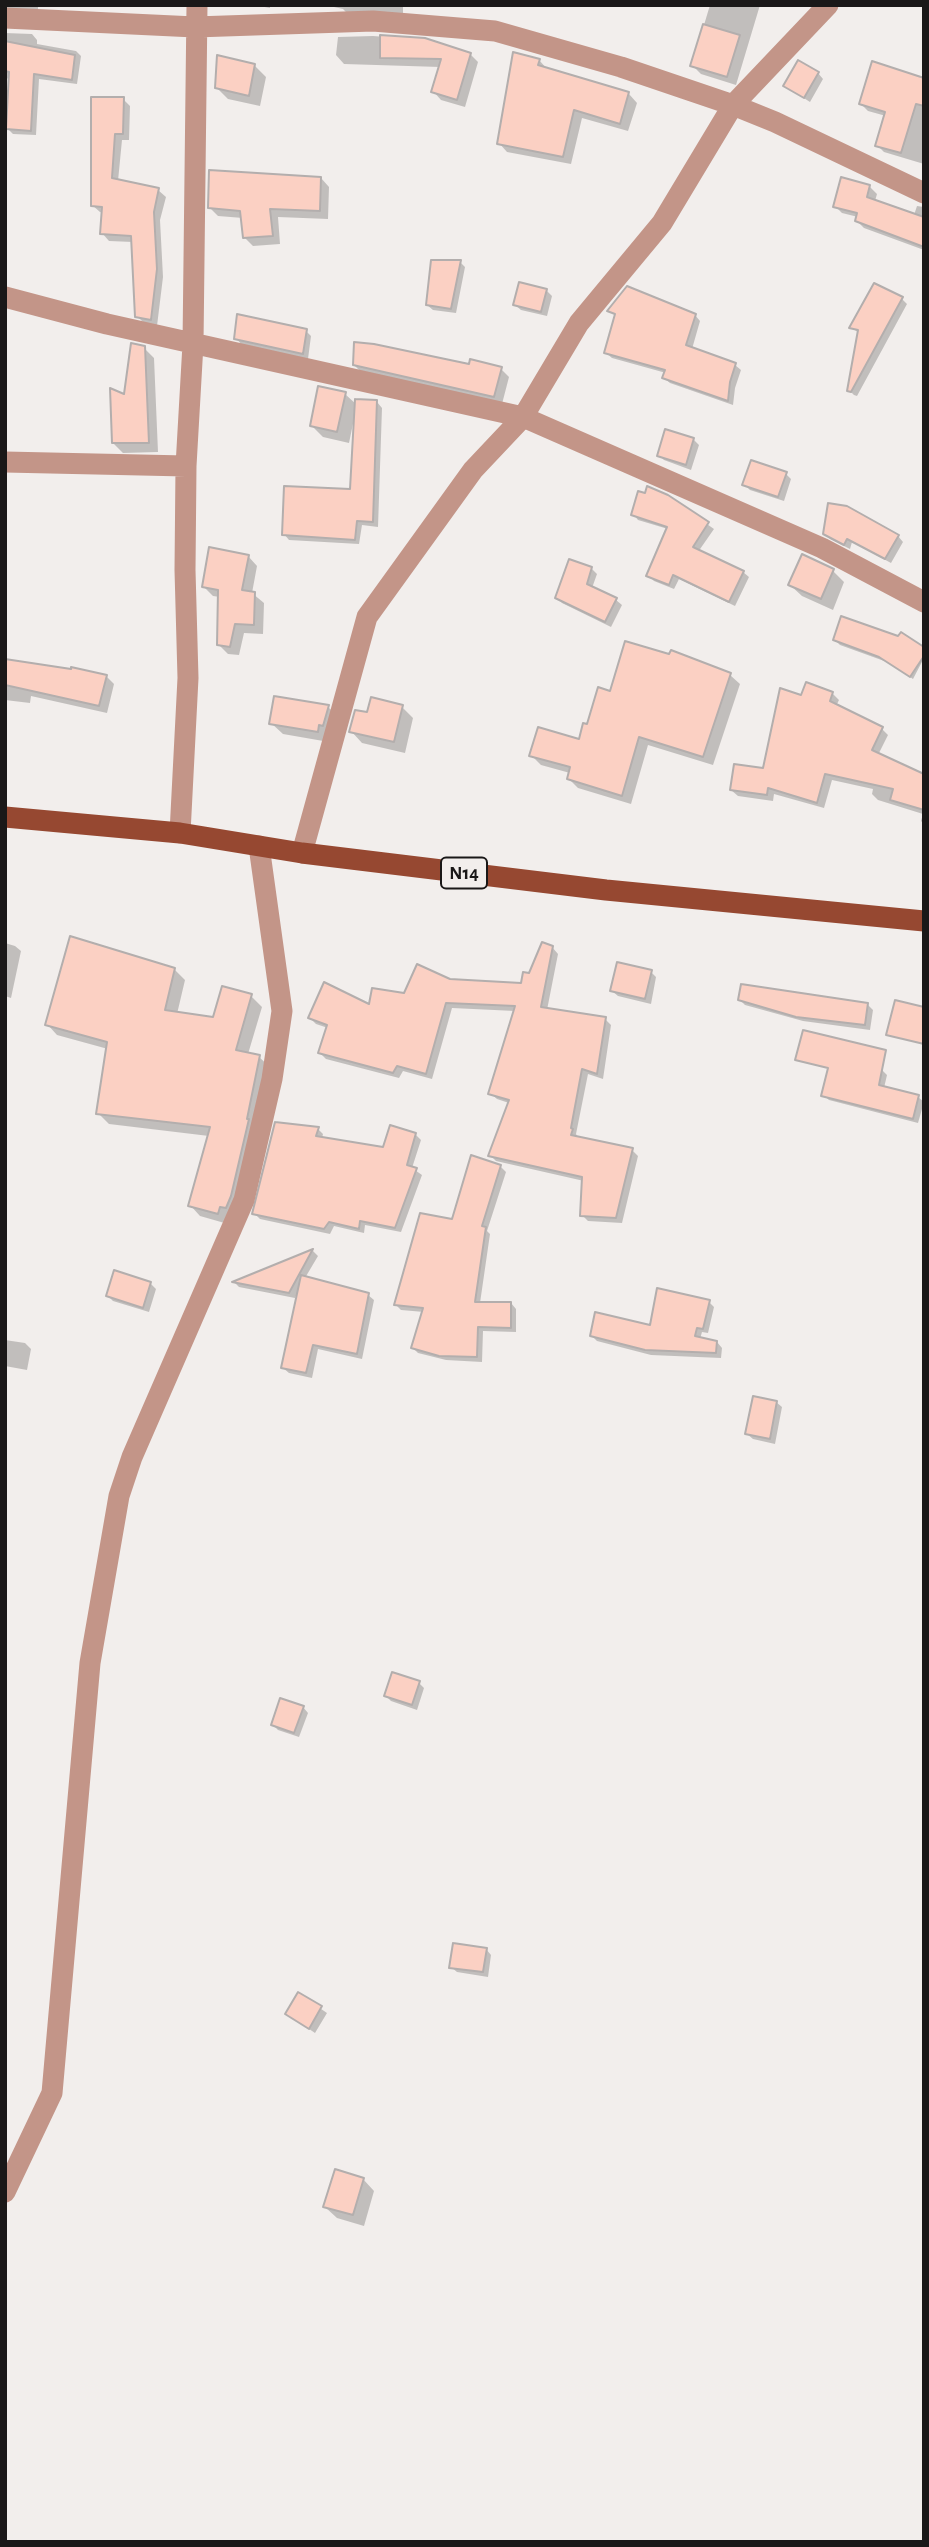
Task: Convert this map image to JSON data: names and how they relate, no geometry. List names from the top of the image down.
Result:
{
  "streets": {
    "main road": ["N14"]
  }
}
